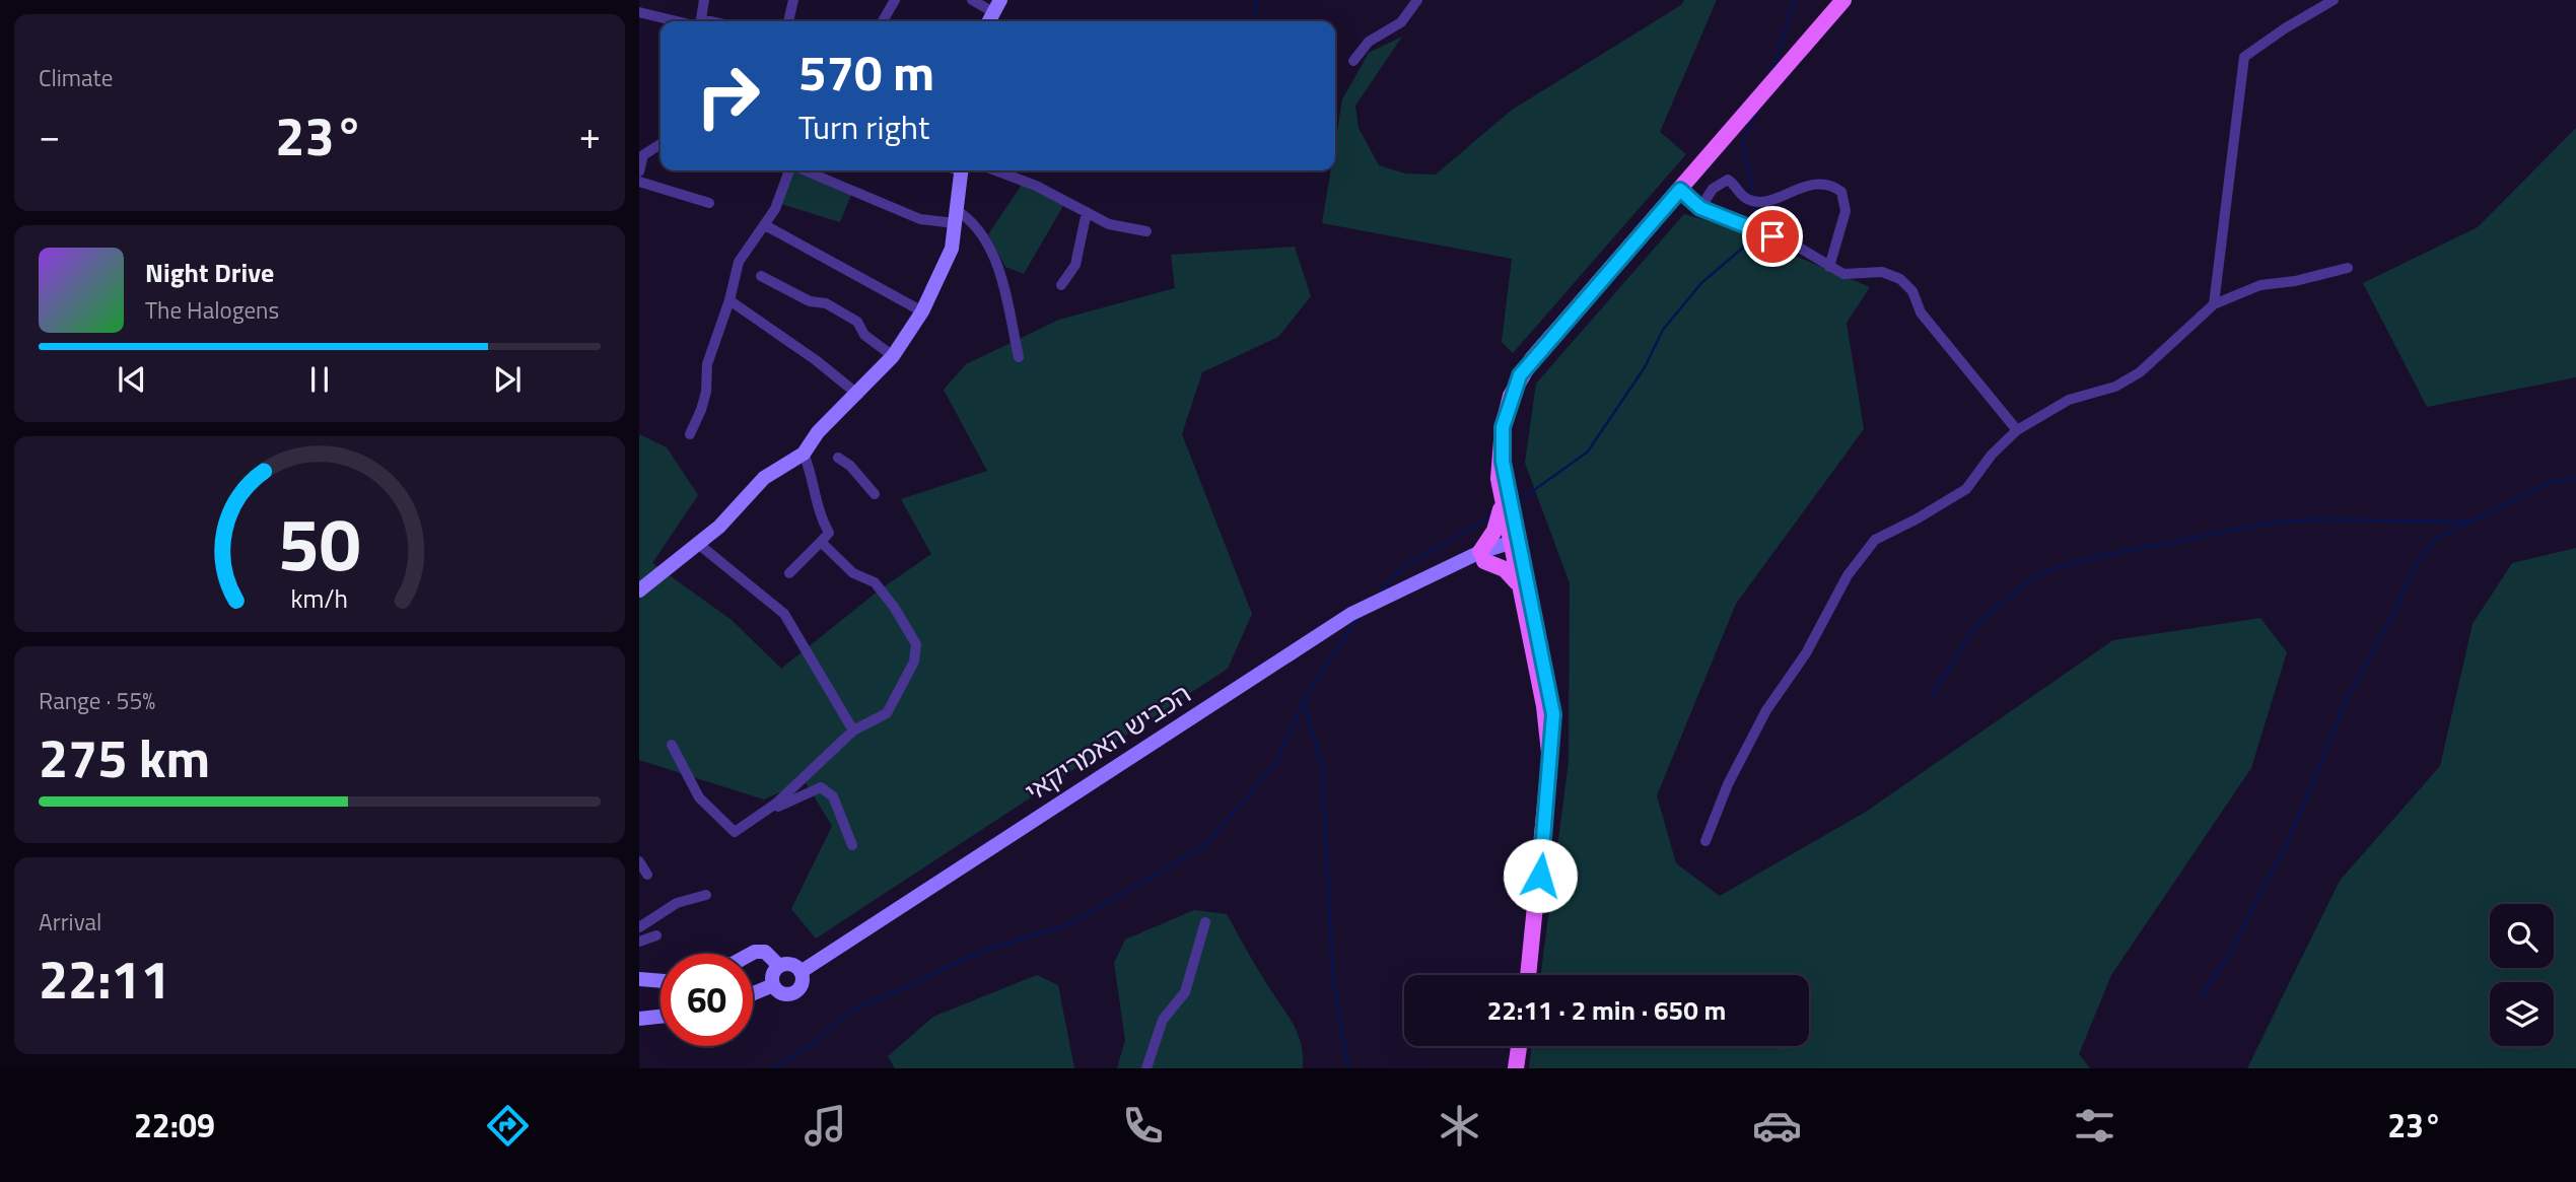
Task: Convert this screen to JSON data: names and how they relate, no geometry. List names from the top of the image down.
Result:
{
  "streets": {
    "main road": ["הכביש האמריקאי"]
  },
  "page": {
    "tile": [
      "Climate",
      ["Range · 55%", "275 km"],
      ["Arrival", "22:11"]
    ],
    "turn": ["570 m", "Turn right"],
    "heat": ["−", "23°", "+"],
    "song": ["Night Drive", "The Halogens"],
    "limit": "60",
    "trip": "22:11 · 2 min · 650 m",
    "tabs": ["22:09", "23°"],
    "gauge": ["50", "km/h"]
  }
}
